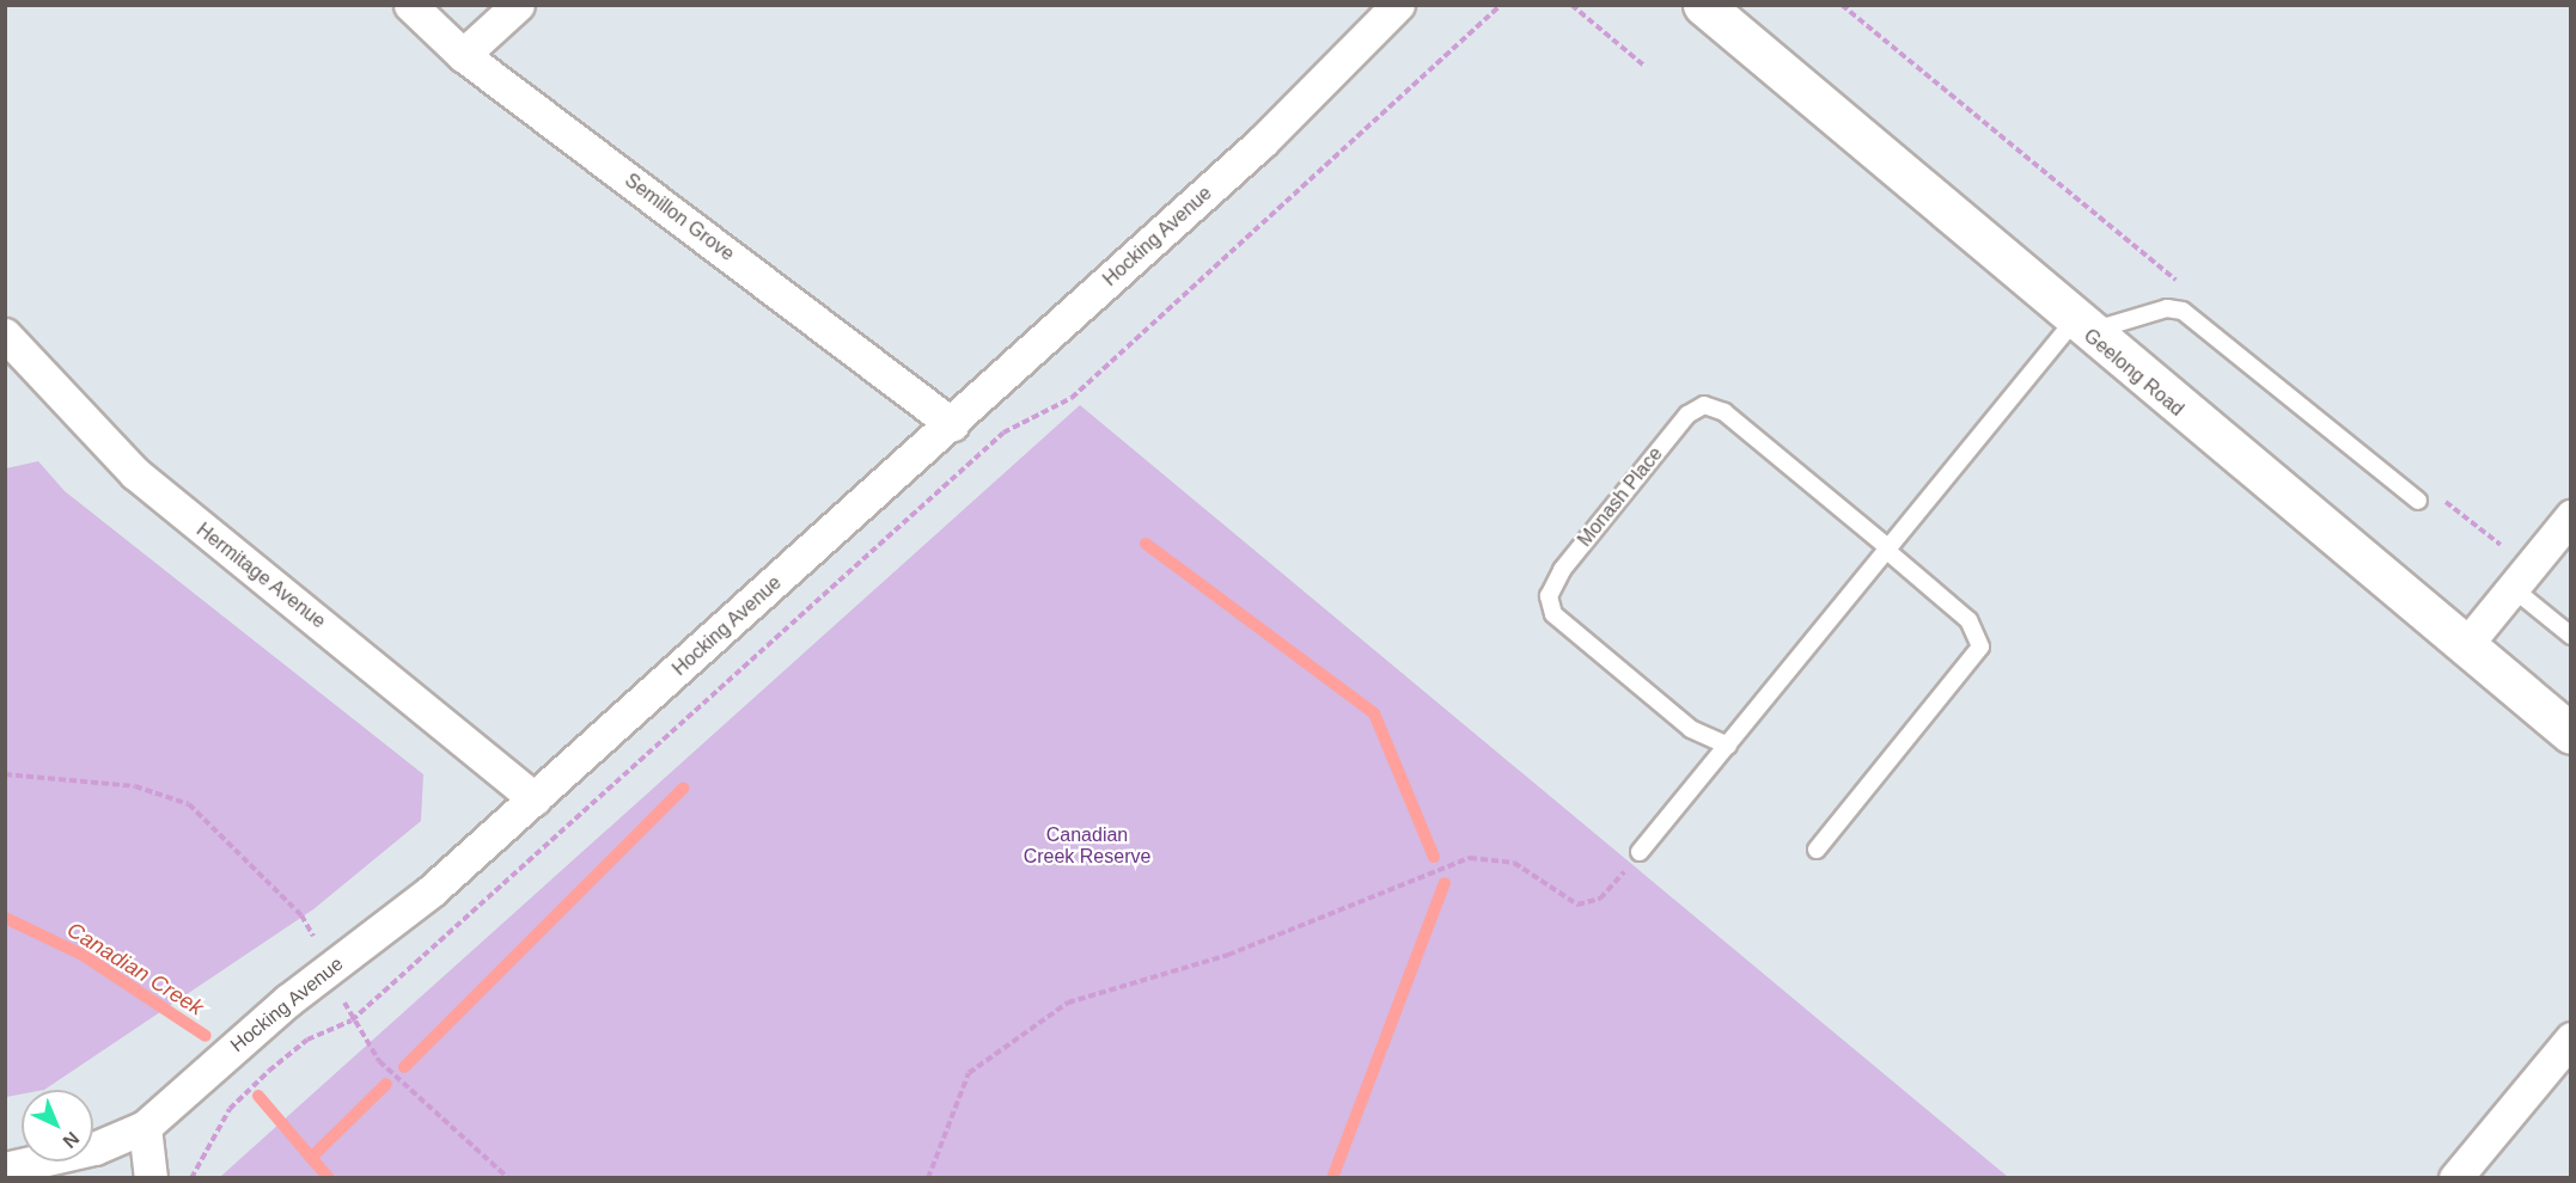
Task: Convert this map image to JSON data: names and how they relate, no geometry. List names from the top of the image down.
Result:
{
  "streets": {
    "main road": ["Geelong Road"],
    "street": ["Semillon Grove", "Hocking Avenue", "Hermitage Avenue"],
    "lane": ["Monash Place"]
  },
  "crossings": [
    ["Semillon Grove", "Hocking Avenue"],
    ["Hocking Avenue", "Hermitage Avenue"]
  ],
  "water": ["Canadian Creek"],
  "parks": ["Canadian Creek Reserve"],
  "north": "bottom right"
}
